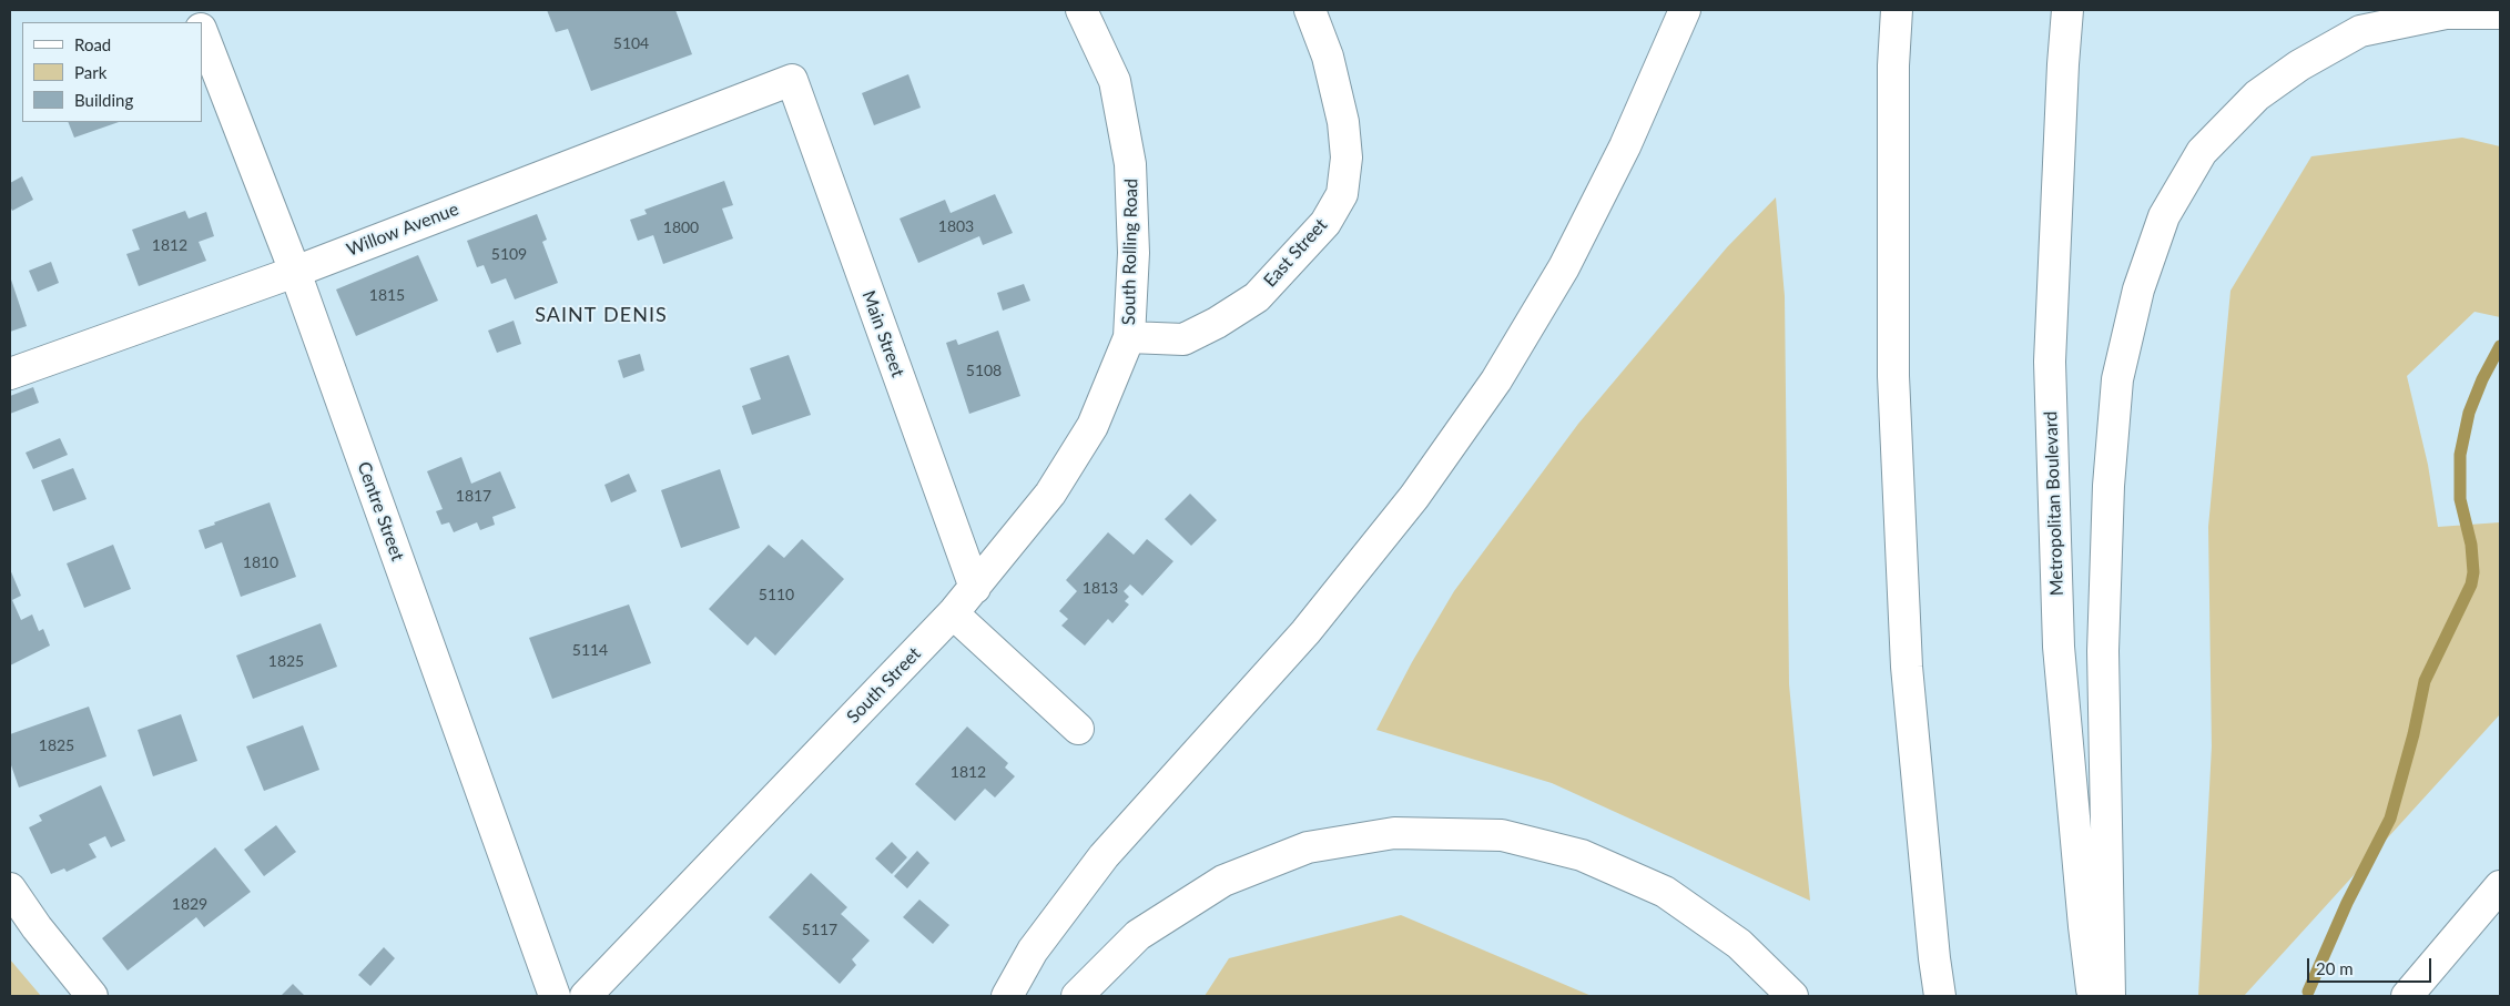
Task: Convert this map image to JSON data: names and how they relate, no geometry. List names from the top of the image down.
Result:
{
  "streets": {
    "main road": [
      "Willow Avenue",
      "South Rolling Road",
      "East Street",
      "Main Street",
      "Metropolitan Boulevard",
      "Centre Street",
      "South Street"
    ]
  },
  "crossings": [
    ["Willow Avenue", "Main Street"],
    ["Willow Avenue", "Centre Street"],
    ["South Rolling Road", "East Street"],
    ["South Rolling Road", "South Street"],
    ["East Street", "South Street"],
    ["Main Street", "South Street"]
  ],
  "districts": ["SAINT DENIS"],
  "house_numbers": [
    "5104",
    "1803",
    "1800",
    "1812",
    "5109",
    "1815",
    "5108",
    "1817",
    "1810",
    "1813",
    "5110",
    "5114",
    "1825",
    "1825",
    "1812",
    "1829",
    "5117"
  ],
  "legend": ["Road", "Park", "Building"],
  "scale_bar": "20 m"
}
